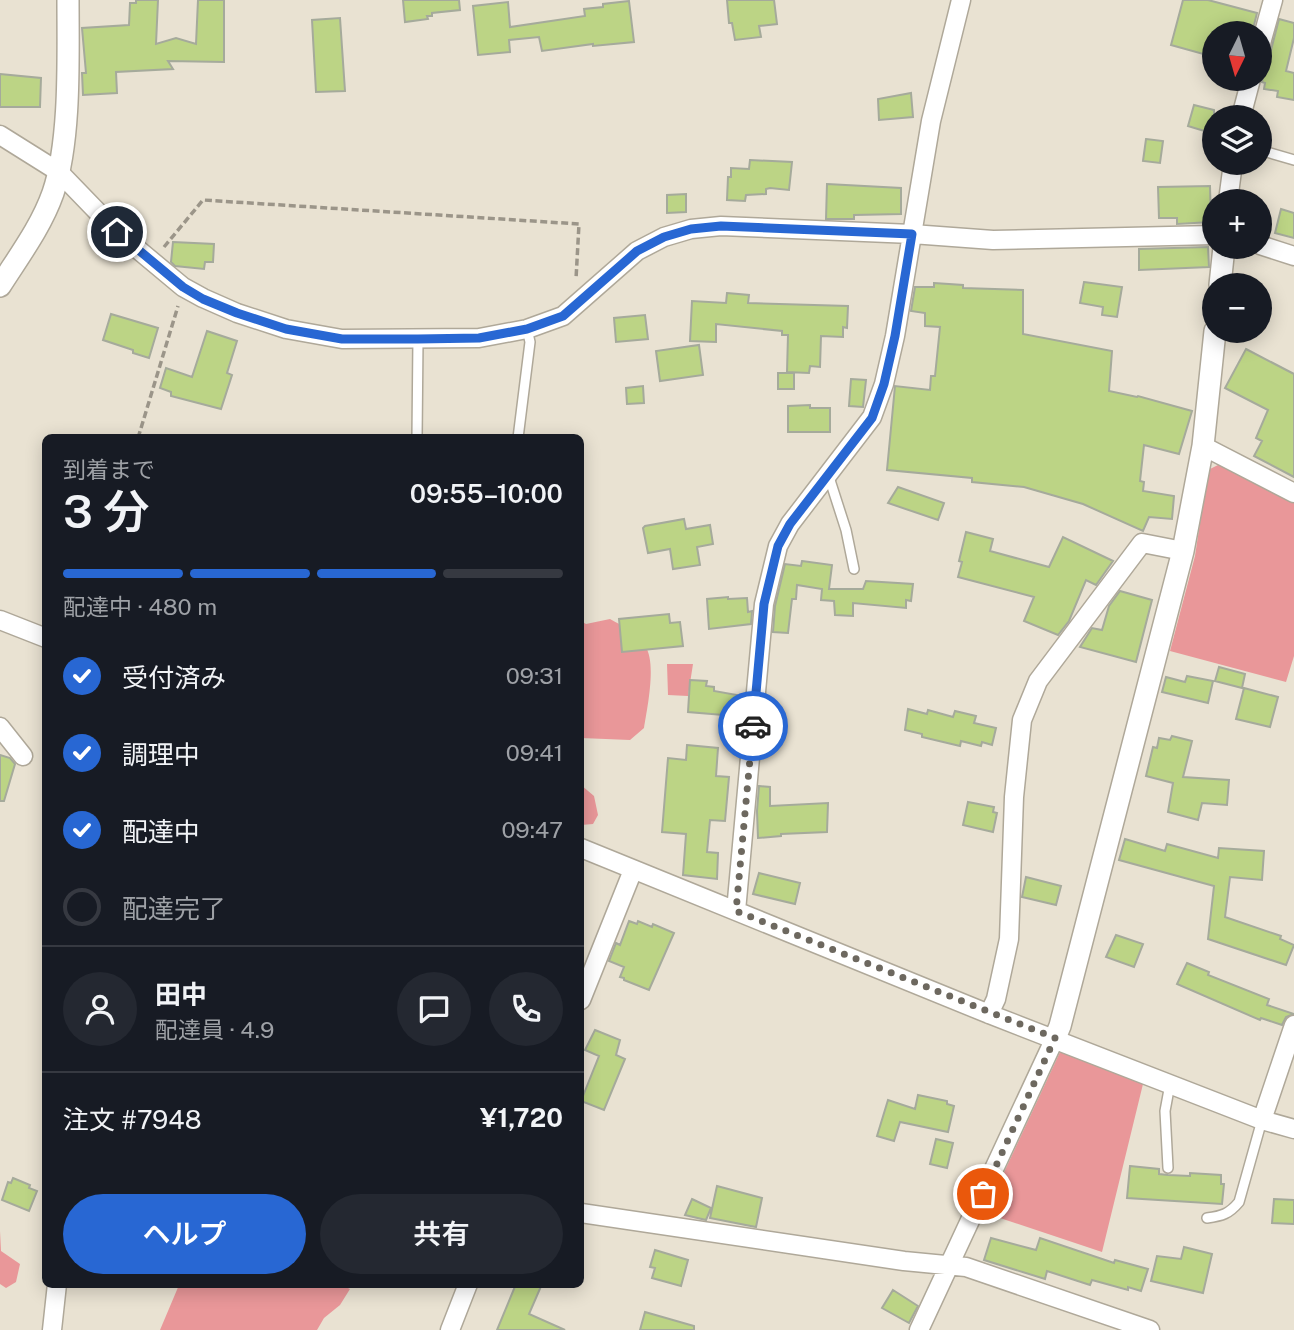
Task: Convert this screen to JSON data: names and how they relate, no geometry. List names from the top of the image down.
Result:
{
  "north": "bottom",
  "page": {
    "map_buttons": ["+", "−"],
    "heading": ["3 分", "到着まで", "09:55–10:00"],
    "panel": [
      "田中",
      "配達員 · 4.9",
      "注文 #7948",
      "¥1,720"
    ],
    "bar": "配達中 · 480 m",
    "list": [
      ["受付済み", "09:31"],
      ["調理中", "09:41"],
      ["配達中", "09:47"],
      "配達完了"
    ],
    "buttons": ["ヘルプ", "共有"]
  }
}
